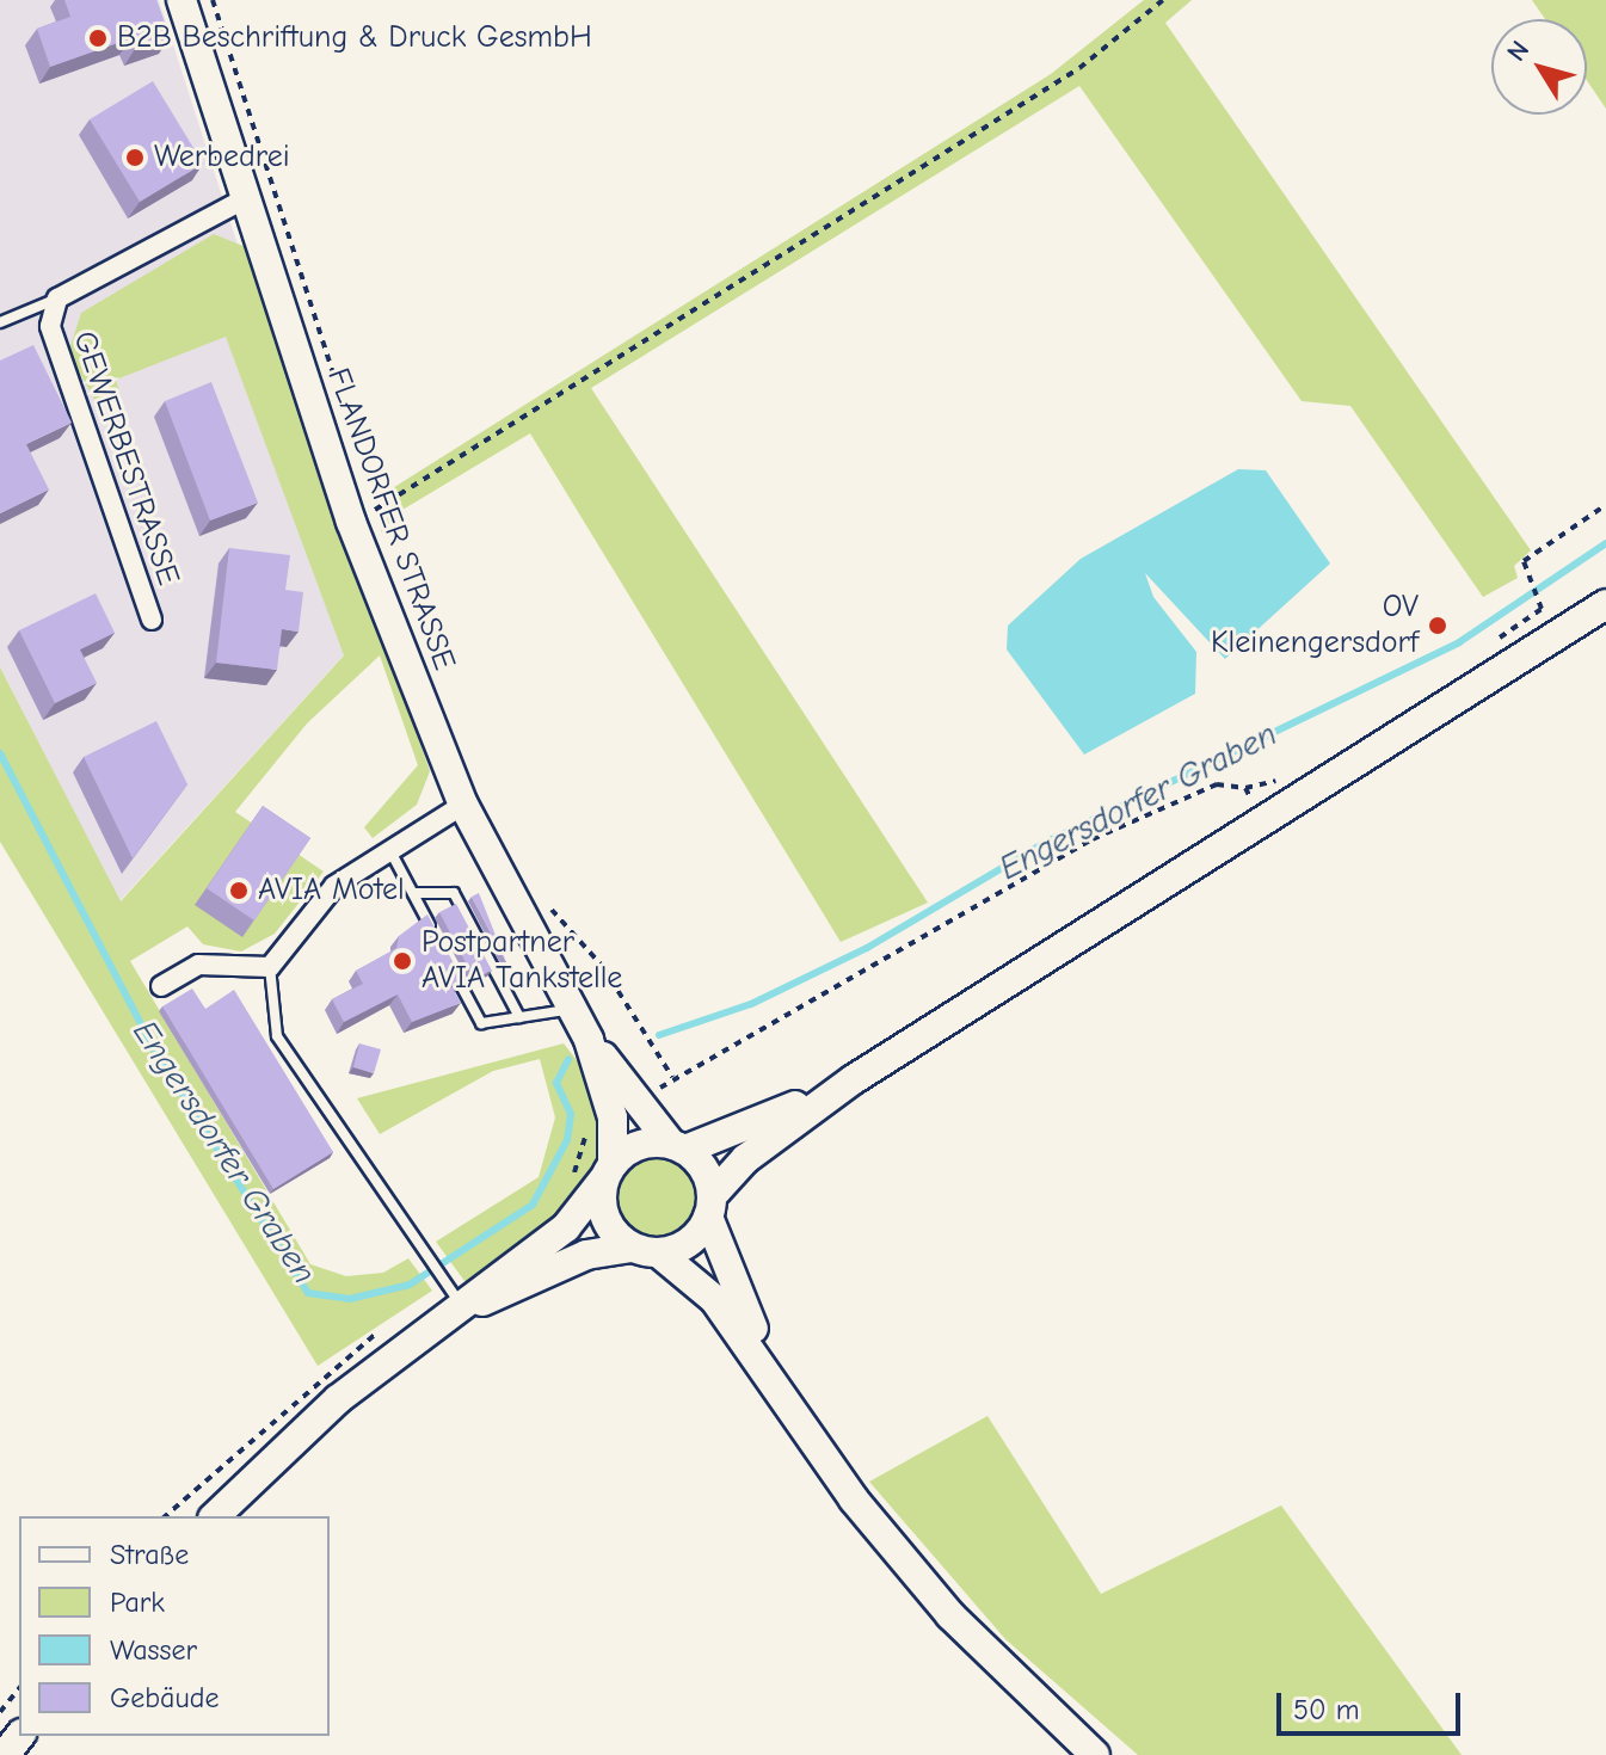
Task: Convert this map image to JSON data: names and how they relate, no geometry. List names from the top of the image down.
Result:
{
  "streets": {
    "main road": ["FLANDORFER STRASSE"],
    "street": ["GEWERBESTRASSE"]
  },
  "crossings": [
    ["GEWERBESTRASSE", "FLANDORFER STRASSE"]
  ],
  "water": ["Engersdorfer Graben"],
  "places": [
    "B2B Beschriftung & Druck GesmbH",
    "Werbedrei",
    "OV Kleinengersdorf",
    "AVIA Motel",
    "Postpartner AVIA Tankstelle"
  ],
  "legend": [
    "Straße",
    "Park",
    "Wasser",
    "Gebäude"
  ],
  "scale_bar": "50 m",
  "north": "top left"
}
